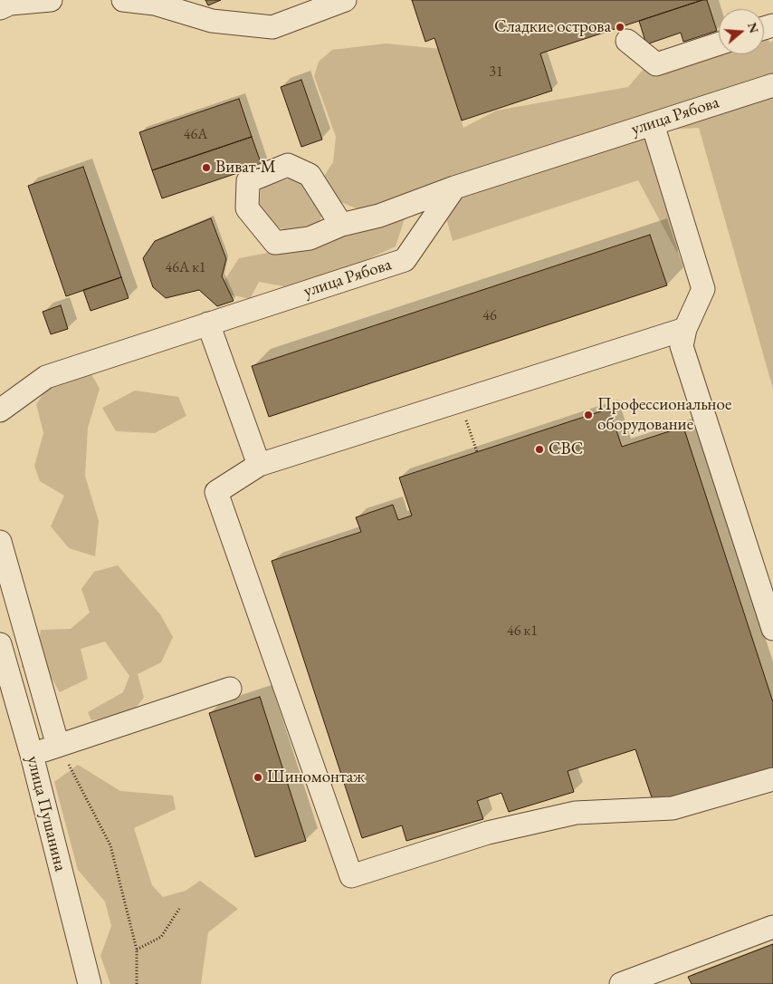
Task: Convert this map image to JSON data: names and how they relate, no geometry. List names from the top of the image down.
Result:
{
  "streets": {
    "street": ["улица Рябова", "улица Пушанина"]
  },
  "places": [
    "Сладкие острова",
    "Виват-М",
    "Профессиональное оборудование",
    "СВС",
    "Шиномонтаж"
  ],
  "house_numbers": [
    "31",
    "46А",
    "46А к1",
    "46",
    "46 к1"
  ],
  "north": "right"
}
